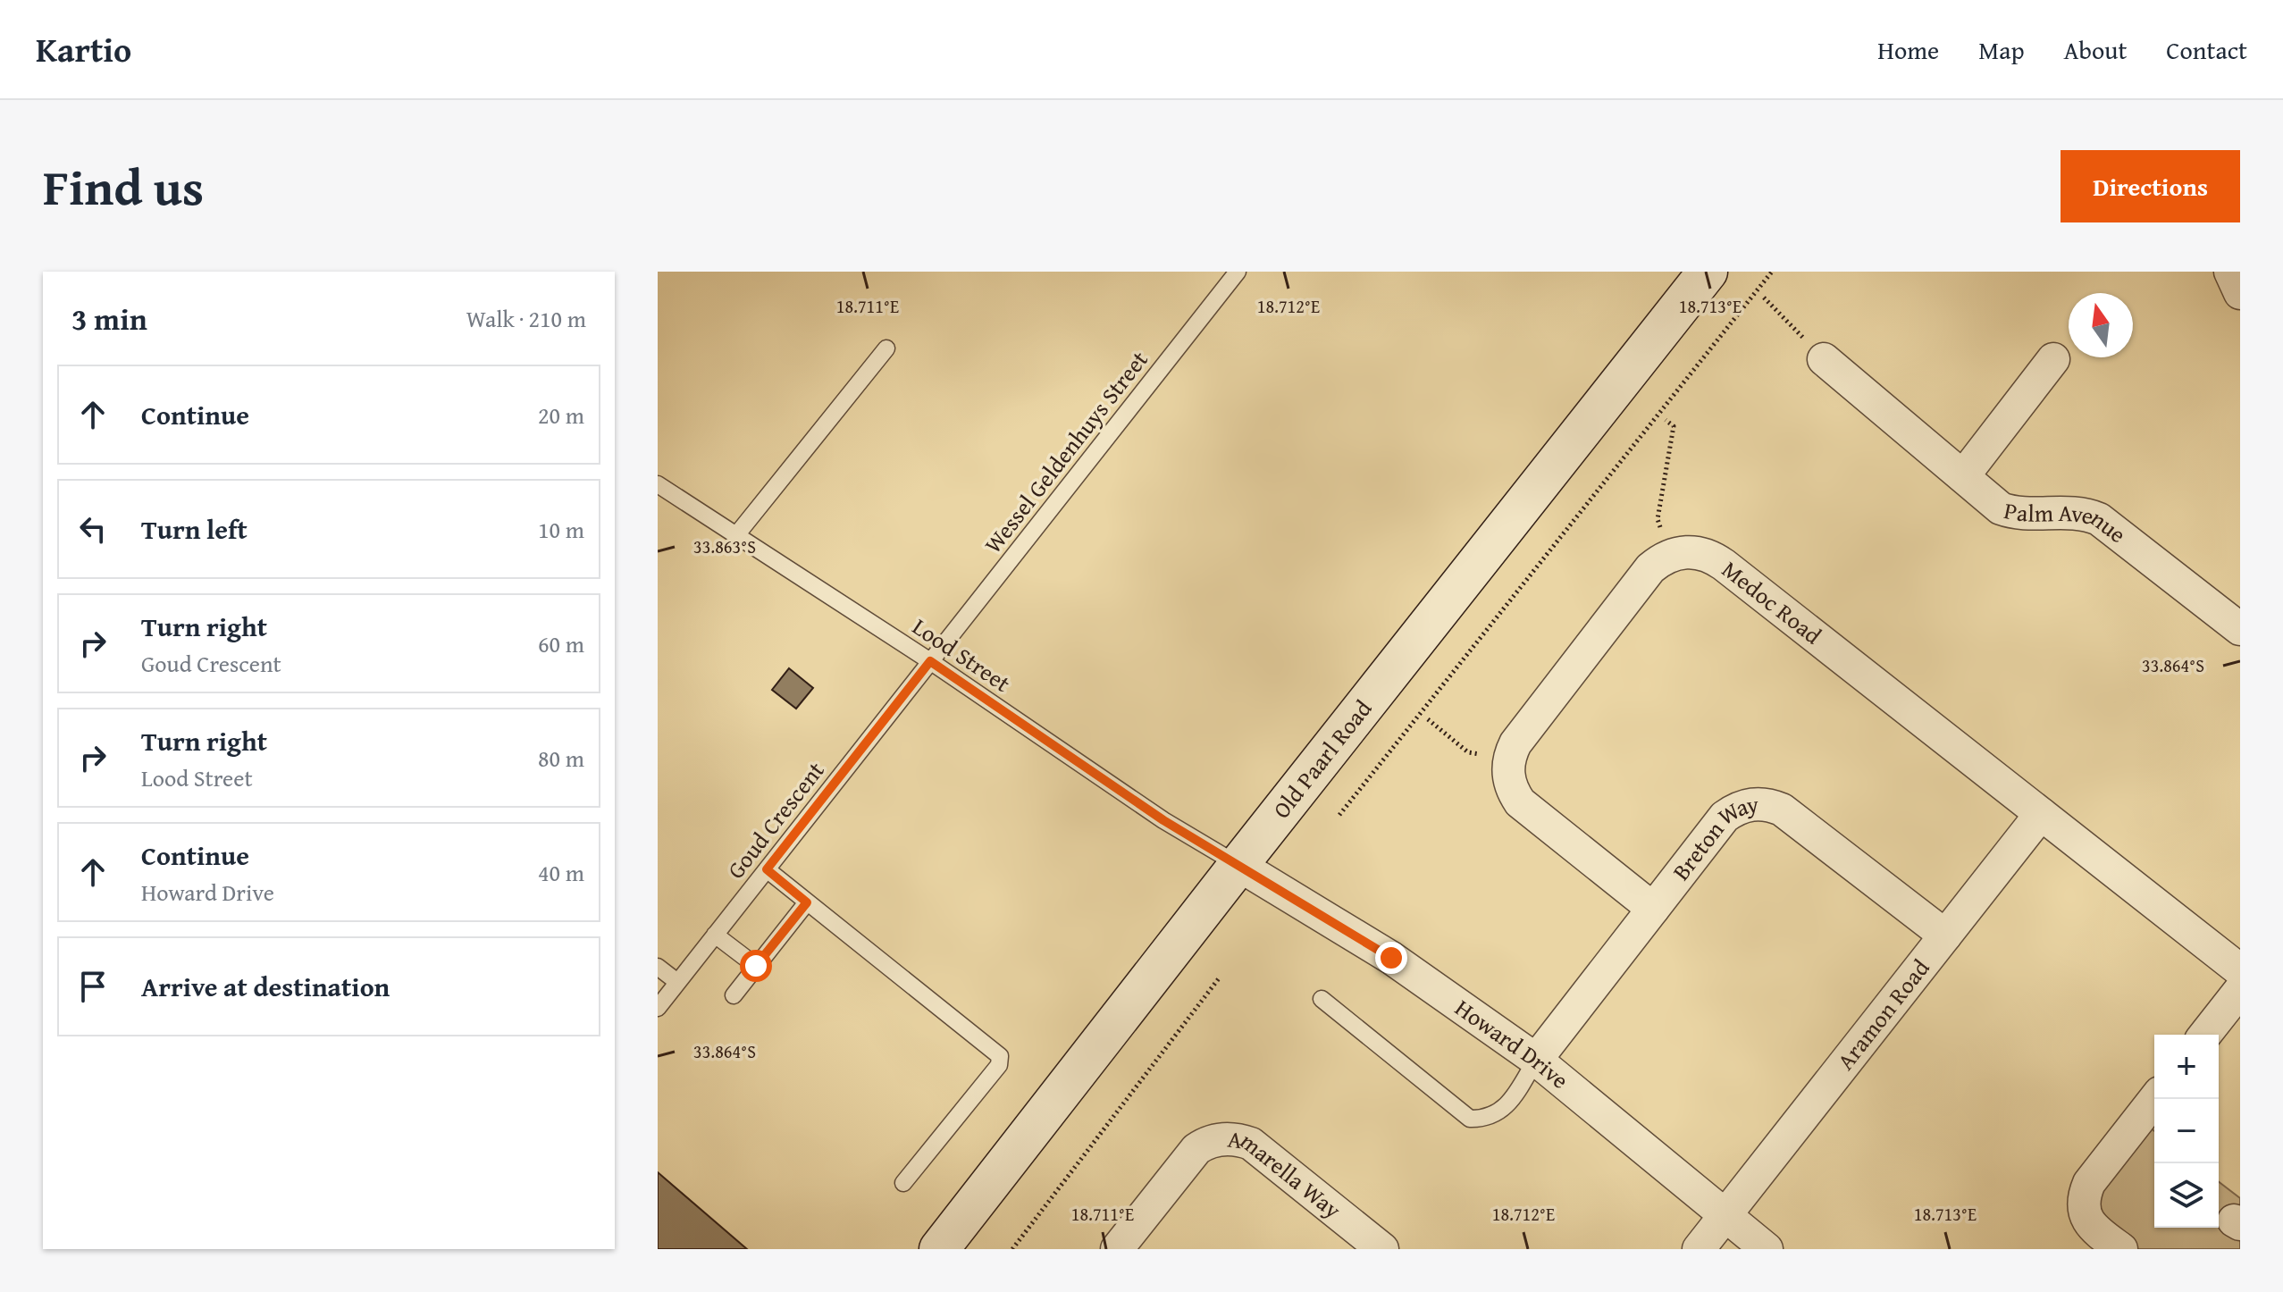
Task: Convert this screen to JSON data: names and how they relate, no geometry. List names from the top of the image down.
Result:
{
  "streets": {
    "main road": ["Old Paarl Road"],
    "street": [
      "Palm Avenue",
      "Medoc Road",
      "Breton Way",
      "Aramon Road",
      "Howard Drive",
      "Amarella Way"
    ],
    "lane": ["Wessel Geldenhuys Street", "Lood Street", "Goud Crescent"]
  },
  "crossings": [
    ["Wessel Geldenhuys Street", "Lood Street"],
    ["Wessel Geldenhuys Street", "Goud Crescent"],
    ["Medoc Road", "Aramon Road"],
    ["Lood Street", "Old Paarl Road"],
    ["Lood Street", "Goud Crescent"],
    ["Lood Street", "Howard Drive"],
    ["Old Paarl Road", "Howard Drive"],
    ["Breton Way", "Aramon Road"],
    ["Breton Way", "Howard Drive"],
    ["Aramon Road", "Howard Drive"]
  ],
  "north": "top",
  "page": {
    "header": "Kartio",
    "nav": [
      "Home",
      "Map",
      "About",
      "Contact"
    ],
    "title": "Find us",
    "buttons": "Directions",
    "heading": ["3 min", "Walk · 210 m"],
    "list": [
      ["Continue", "20 m"],
      ["Turn left", "10 m"],
      ["Turn right", "Goud Crescent", "60 m"],
      ["Turn right", "Lood Street", "80 m"],
      ["Continue", "Howard Drive", "40 m"],
      "Arrive at destination"
    ],
    "map_buttons": ["+", "−"]
  },
  "coordinates": [
    "18.711°E",
    "18.712°E",
    "18.713°E",
    "33.863°S",
    "33.864°S"
  ]
}
